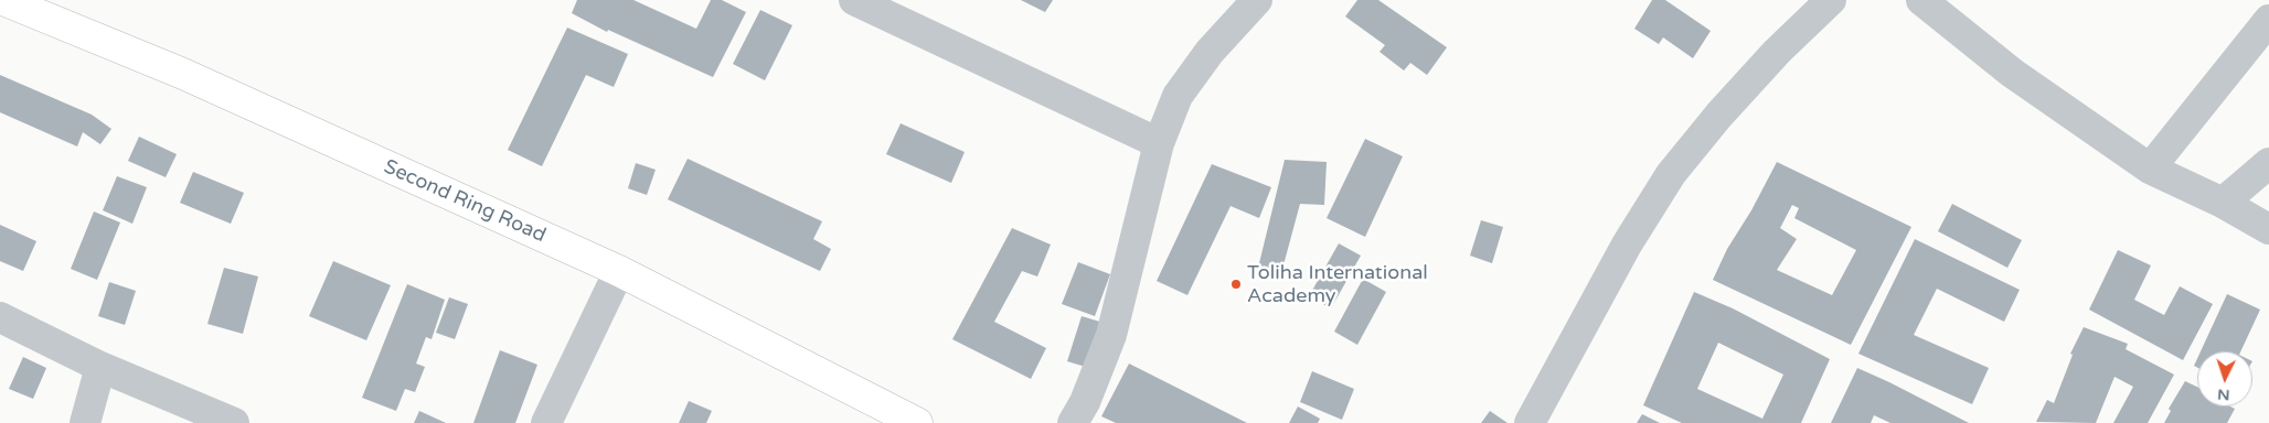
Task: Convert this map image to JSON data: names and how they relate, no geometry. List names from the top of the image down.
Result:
{
  "streets": {
    "main road": ["Second Ring Road"]
  },
  "places": ["Toliha International Academy"],
  "north": "bottom"
}
